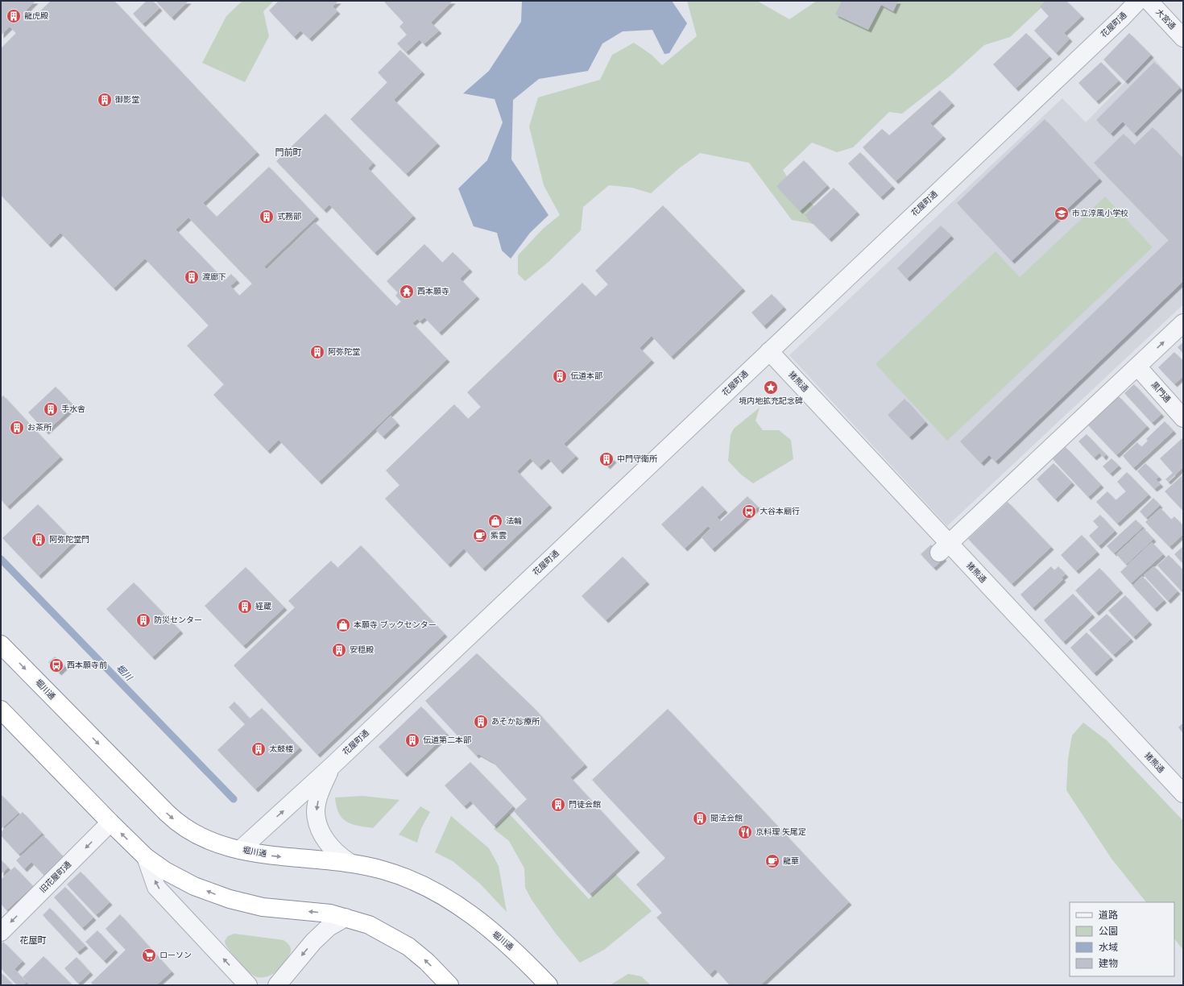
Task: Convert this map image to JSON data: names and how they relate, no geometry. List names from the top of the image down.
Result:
{
  "streets": {
    "highway": ["堀川通"],
    "street": [
      "大宮通",
      "花屋町通",
      "猪熊通",
      "黒門通",
      "旧花屋町通"
    ]
  },
  "crossings": [
    ["花屋町通", "猪熊通"],
    ["花屋町通", "堀川通"]
  ],
  "one_way": ["旧花屋町通"],
  "districts": ["門前町", "花屋町"],
  "water": ["堀川"],
  "places": {
    "building": [
      "龍虎殿",
      "御影堂",
      "式務部",
      "渡廊下",
      "阿弥陀堂",
      "伝道本部",
      "手水舎",
      "お茶所",
      "中門守衛所",
      "阿弥陀堂門",
      "経蔵",
      "防災センター",
      "安穏殿",
      "あそか診療所",
      "伝道第二本部",
      "太鼓楼",
      "門徒会館",
      "聞法会館"
    ],
    "school or university": ["市立淳風小学校"],
    "temple": ["西本願寺"],
    "place": ["境内地拡充記念碑"],
    "bus stop": ["大谷本廟行", "西本願寺前"],
    "shop": ["法輪", "本願寺 ブックセンター"],
    "cafe": ["紫雲", "龍華"],
    "restaurant": ["京料理 矢尾定"],
    "supermarket": ["ローソン"]
  },
  "legend": [
    "道路",
    "公園",
    "水域",
    "建物"
  ]
}
